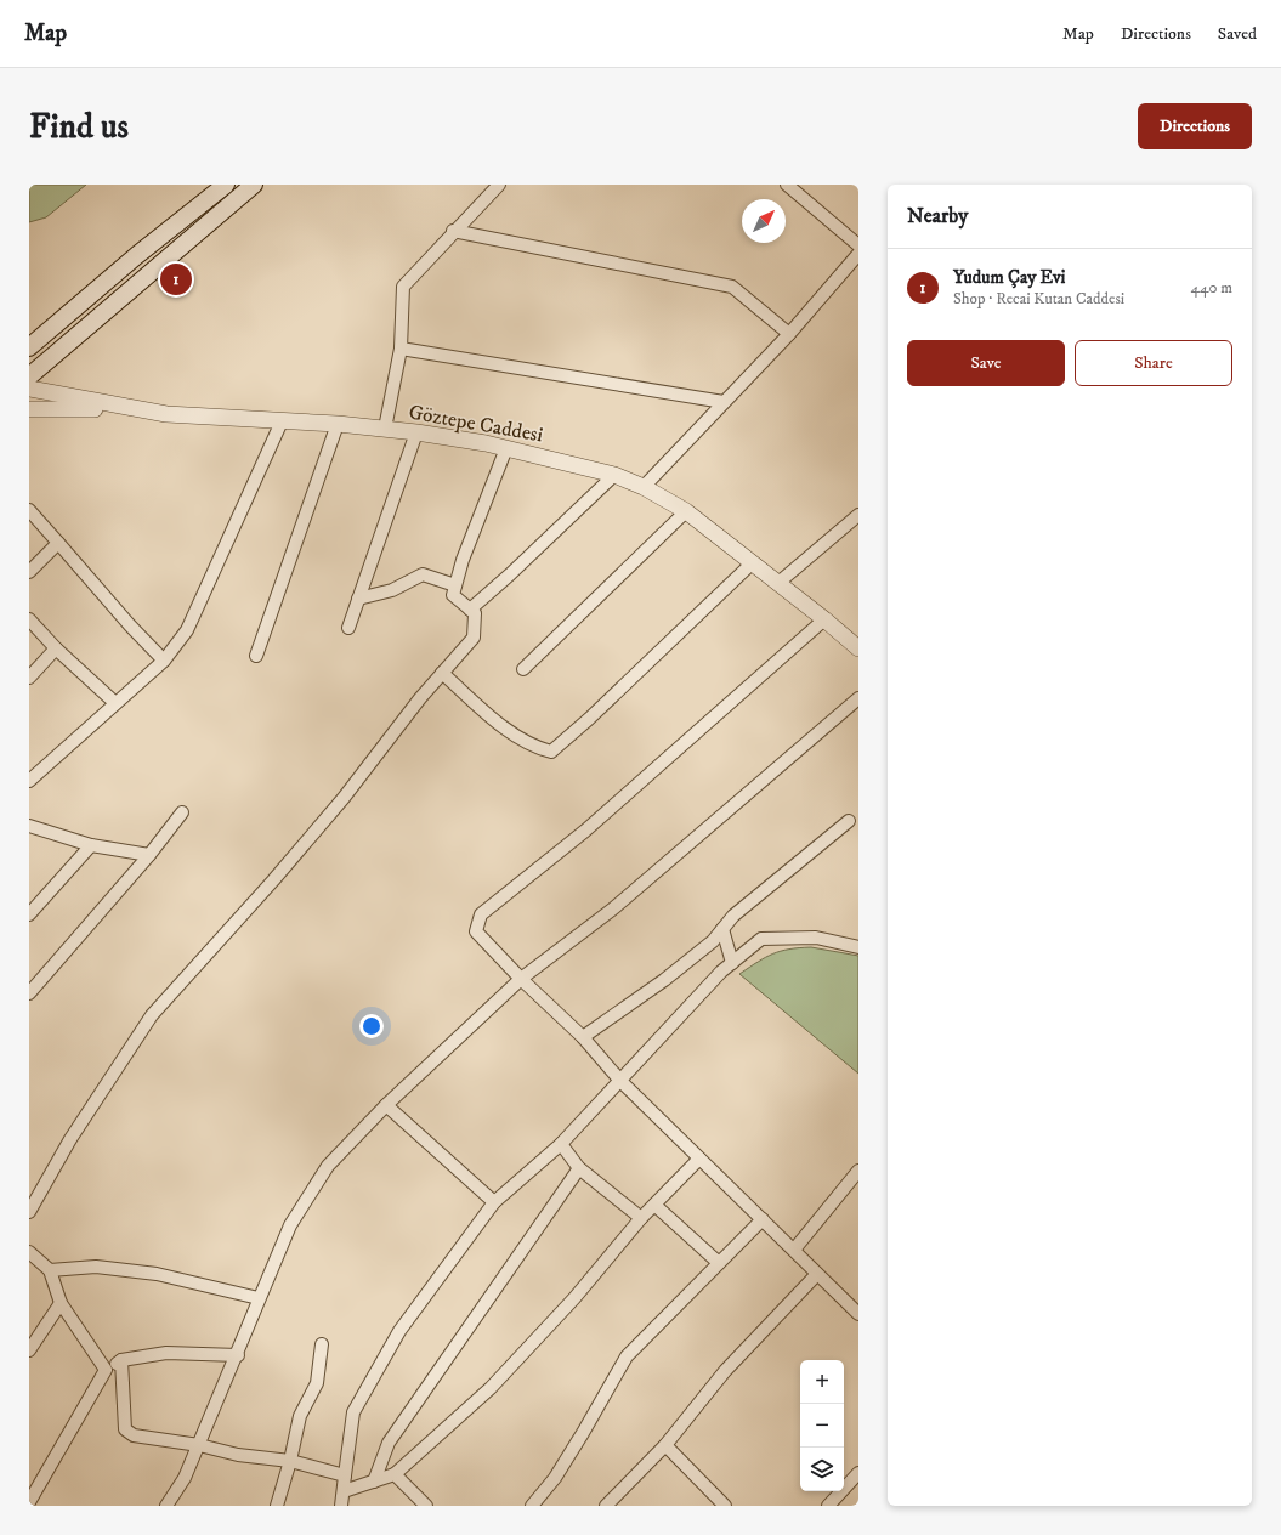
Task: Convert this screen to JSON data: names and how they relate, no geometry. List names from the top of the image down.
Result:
{
  "streets": {
    "street": ["Göztepe Caddesi"]
  },
  "north": "top right",
  "page": {
    "header": "Map",
    "nav": ["Map", "Directions", "Saved"],
    "buttons": [
      "Directions",
      ["Save", "Share"]
    ],
    "title": "Find us",
    "heading": "Nearby",
    "list": [
      {
        "mark": "1",
        "name": "Yudum Çay Evi",
        "note": "Shop · Recai Kutan Caddesi",
        "value": "440 m"
      }
    ],
    "pins": "1",
    "map_buttons": ["+", "−"]
  }
}
